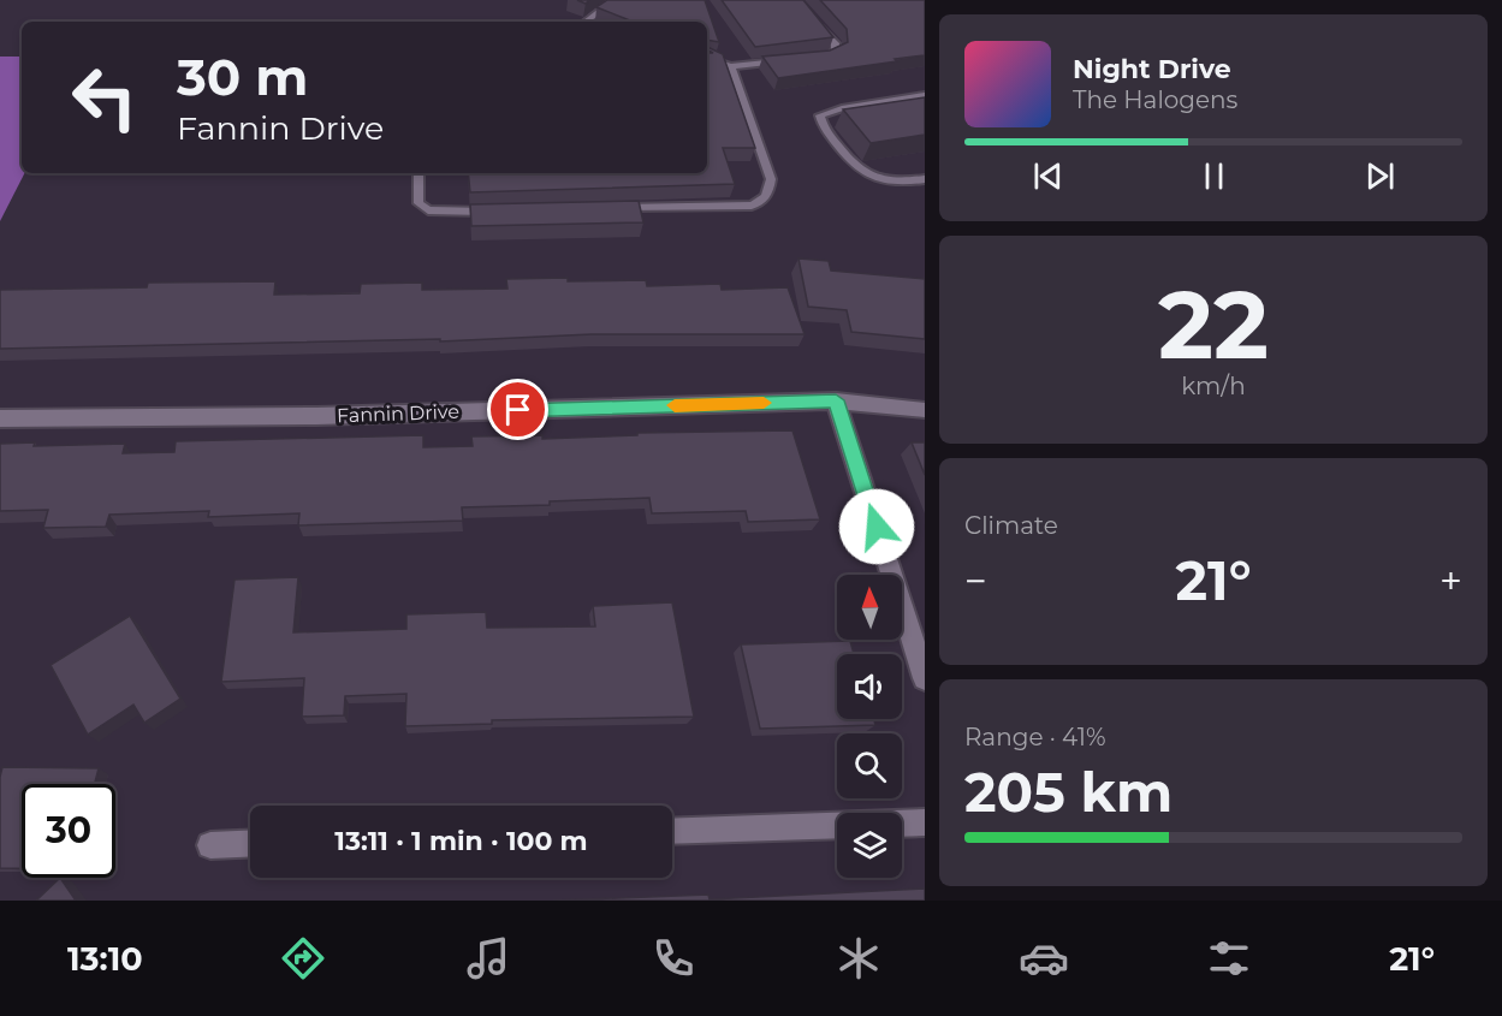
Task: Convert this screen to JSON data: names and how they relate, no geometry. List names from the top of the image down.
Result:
{
  "streets": {
    "street": ["Fannin Drive"]
  },
  "north": "top",
  "page": {
    "turn": ["30 m", "Fannin Drive"],
    "song": ["Night Drive", "The Halogens"],
    "tile": [
      ["22", "km/h"],
      "Climate",
      ["Range · 41%", "205 km"]
    ],
    "heat": ["−", "21°", "+"],
    "limit": "30",
    "trip": "13:11 · 1 min · 100 m",
    "tabs": ["13:10", "21°"]
  }
}
